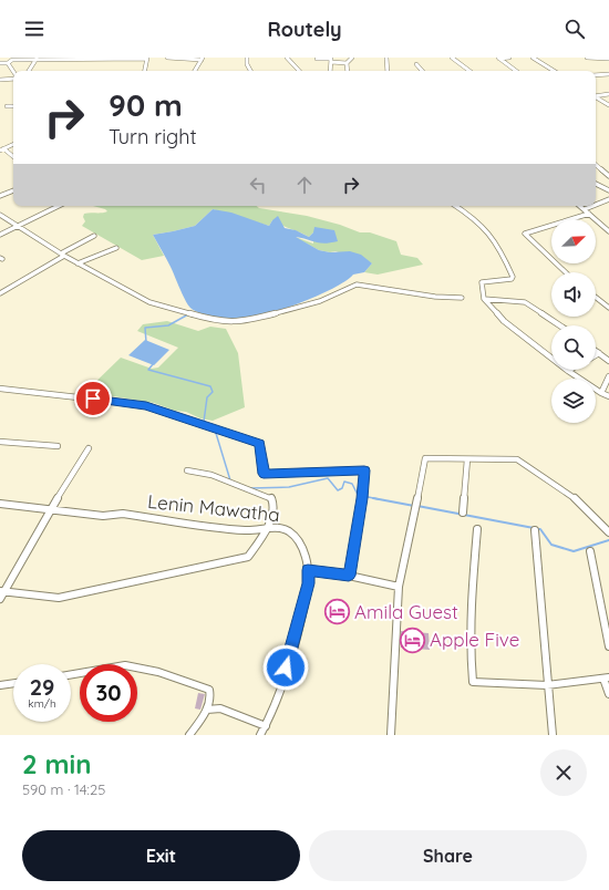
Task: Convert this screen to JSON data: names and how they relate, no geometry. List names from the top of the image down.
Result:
{
  "streets": {
    "street": ["Lenin Mawatha"]
  },
  "places": {
    "hotel": ["Amila Guest", "Apple Five"]
  },
  "north": "top right",
  "page": {
    "header": "Routely",
    "turn": ["90 m", "Turn right"],
    "speed": "29 km/h",
    "limit": "30",
    "heading": ["2 min", "590 m · 14:25"],
    "buttons": ["Exit", "Share"]
  }
}
